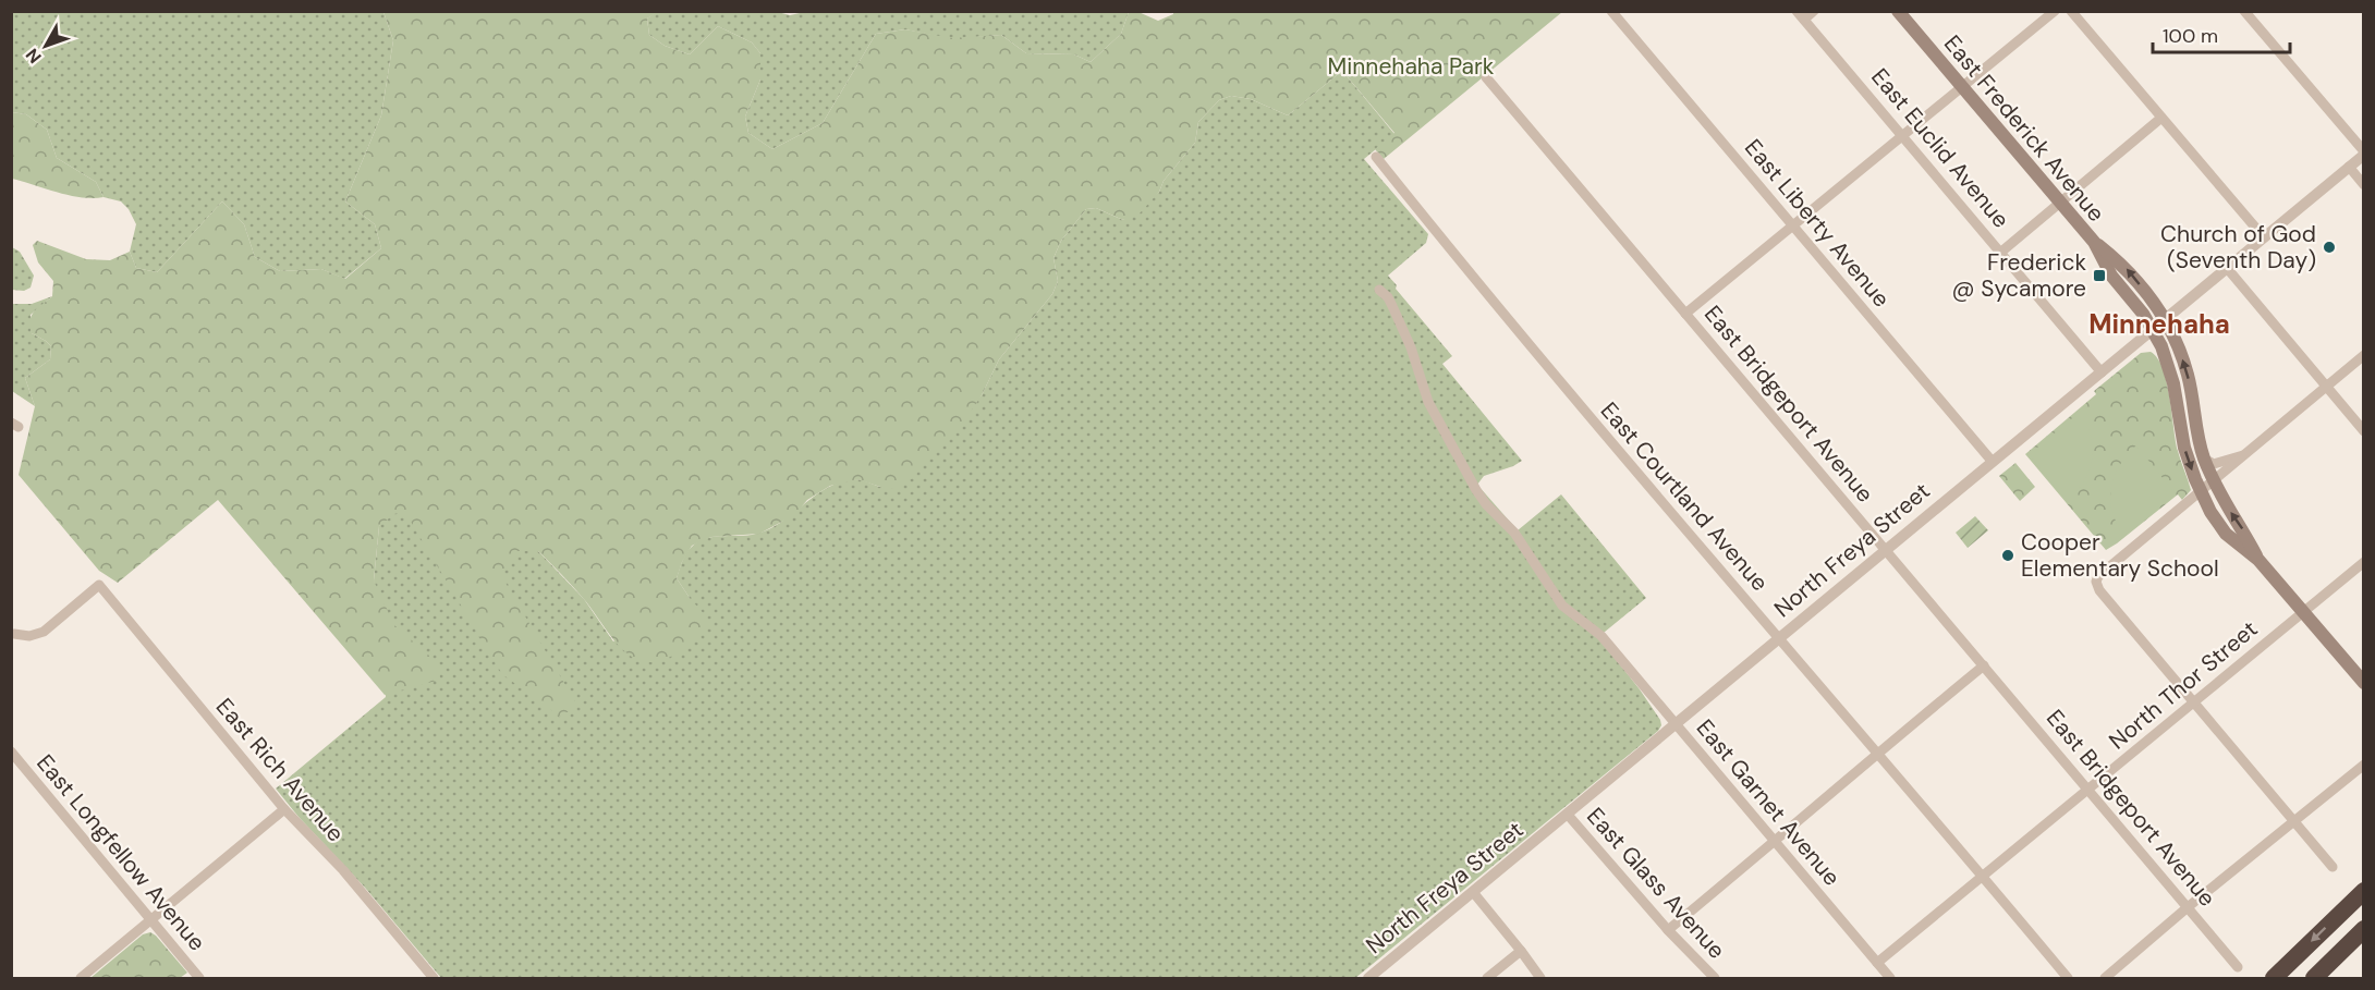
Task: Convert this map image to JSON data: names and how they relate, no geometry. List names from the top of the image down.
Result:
{
  "streets": {
    "main road": ["East Frederick Avenue"],
    "street": [
      "East Euclid Avenue",
      "East Liberty Avenue",
      "East Bridgeport Avenue",
      "East Courtland Avenue",
      "North Freya Street",
      "North Thor Street",
      "East Rich Avenue",
      "East Garnet Avenue",
      "East Longfellow Avenue",
      "East Glass Avenue"
    ]
  },
  "crossings": [
    ["East Frederick Avenue", "North Freya Street"],
    ["East Euclid Avenue", "North Freya Street"],
    ["East Liberty Avenue", "North Freya Street"],
    ["East Bridgeport Avenue", "North Freya Street"],
    ["East Bridgeport Avenue", "North Thor Street"],
    ["East Courtland Avenue", "North Freya Street"],
    ["East Courtland Avenue", "North Thor Street"],
    ["North Freya Street", "East Garnet Avenue"],
    ["North Freya Street", "East Glass Avenue"],
    ["North Thor Street", "East Garnet Avenue"]
  ],
  "districts": ["Minnehaha"],
  "parks": ["Minnehaha Park"],
  "places": {
    "other": ["Church of God (Seventh Day)", "Cooper Elementary School"],
    "transit": ["Frederick @ Sycamore"]
  },
  "scale_bar": "100 m",
  "north": "bottom left"
}
